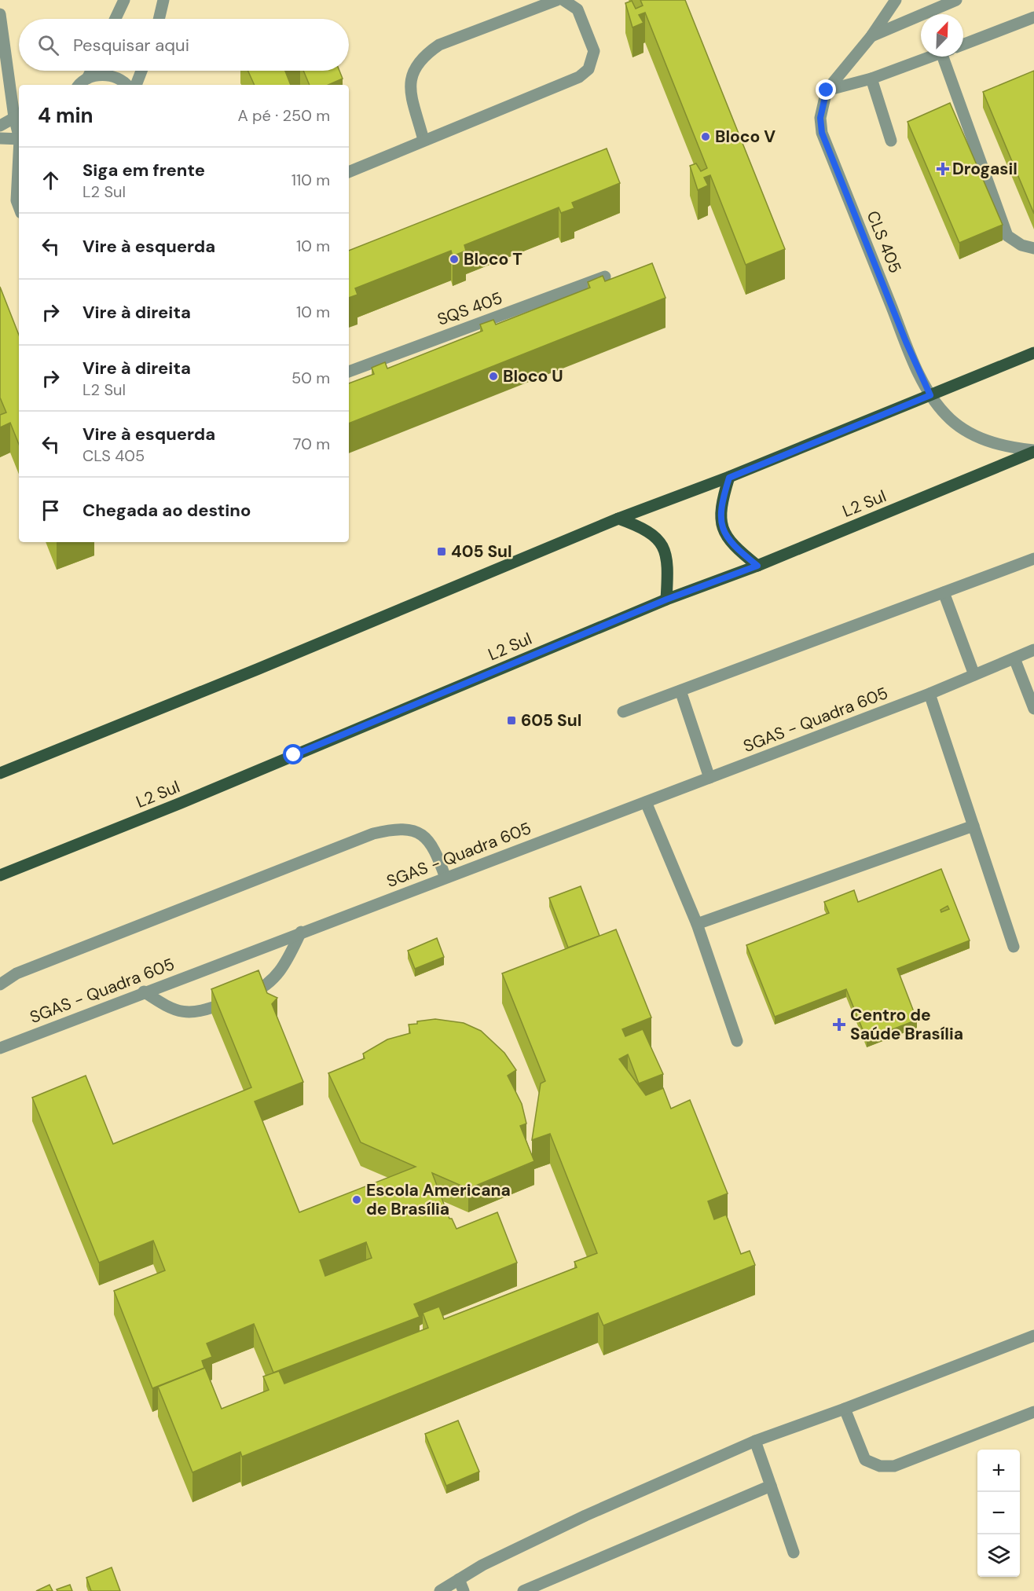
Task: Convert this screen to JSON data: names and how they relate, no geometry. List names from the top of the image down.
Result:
{
  "streets": {
    "main road": ["L2 Sul"],
    "street": ["CLS 405", "SQS 405", "SGAS - Quadra 605"]
  },
  "crossings": [
    ["CLS 405", "L2 Sul"]
  ],
  "places": {
    "other": [
      "Bloco V",
      "Bloco T",
      "Bloco U",
      "Escola Americana de Brasília"
    ],
    "health": ["Drogasil", "Centro de Saúde Brasília"],
    "transit": ["405 Sul", "605 Sul"]
  },
  "north": "top right",
  "page": {
    "search": "Pesquisar aqui",
    "heading": ["4 min", "A pé · 250 m"],
    "list": [
      ["Siga em frente", "L2 Sul", "110 m"],
      ["Vire à esquerda", "10 m"],
      ["Vire à direita", "10 m"],
      ["Vire à direita", "L2 Sul", "50 m"],
      ["Vire à esquerda", "CLS 405", "70 m"],
      "Chegada ao destino"
    ],
    "map_buttons": ["+", "−"]
  }
}
